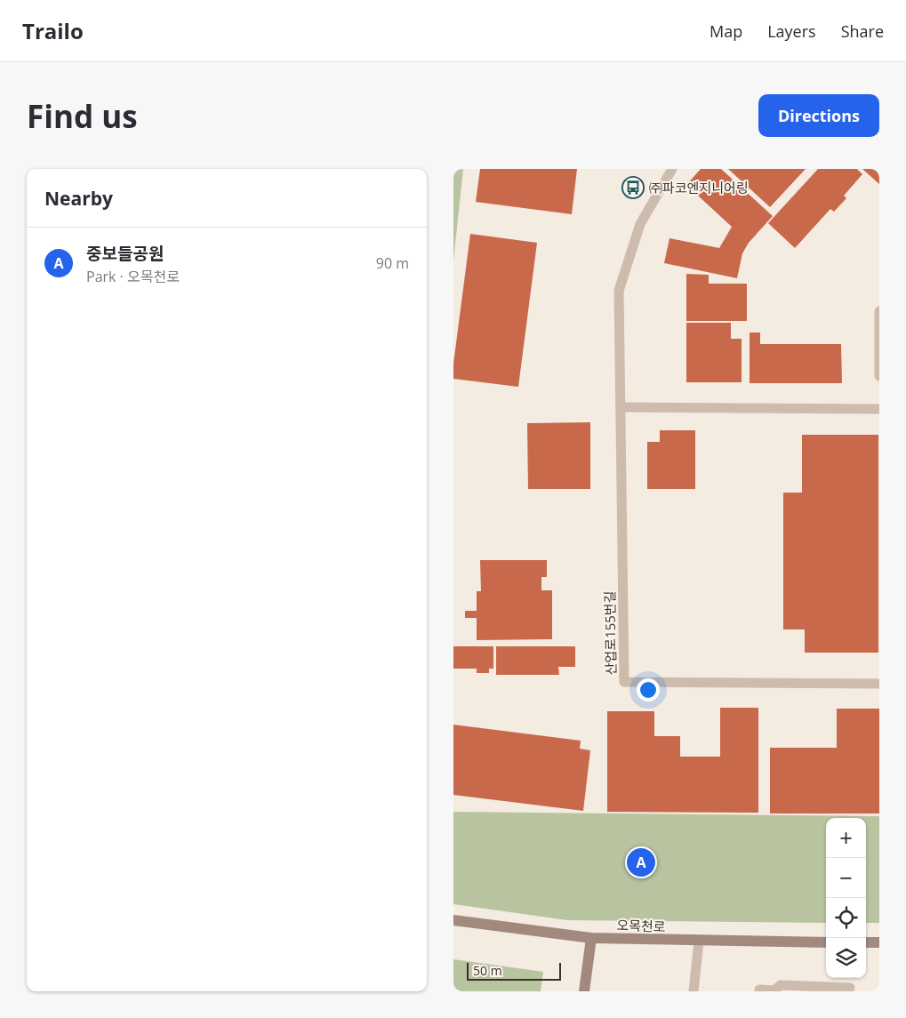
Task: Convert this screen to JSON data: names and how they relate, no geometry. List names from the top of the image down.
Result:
{
  "streets": {
    "street": ["산업로155번길", "오목천로"]
  },
  "places": {
    "bus stop": ["㈜파코엔지니어링"]
  },
  "scale_bar": "50 m",
  "page": {
    "header": "Trailo",
    "nav": ["Map", "Layers", "Share"],
    "buttons": "Directions",
    "title": "Find us",
    "heading": "Nearby",
    "list": [
      {
        "mark": "A",
        "name": "중보들공원",
        "note": "Park · 오목천로",
        "value": "90 m"
      }
    ],
    "map_buttons": ["+", "−"],
    "pins": "A",
    "scale": "50 m"
  }
}
